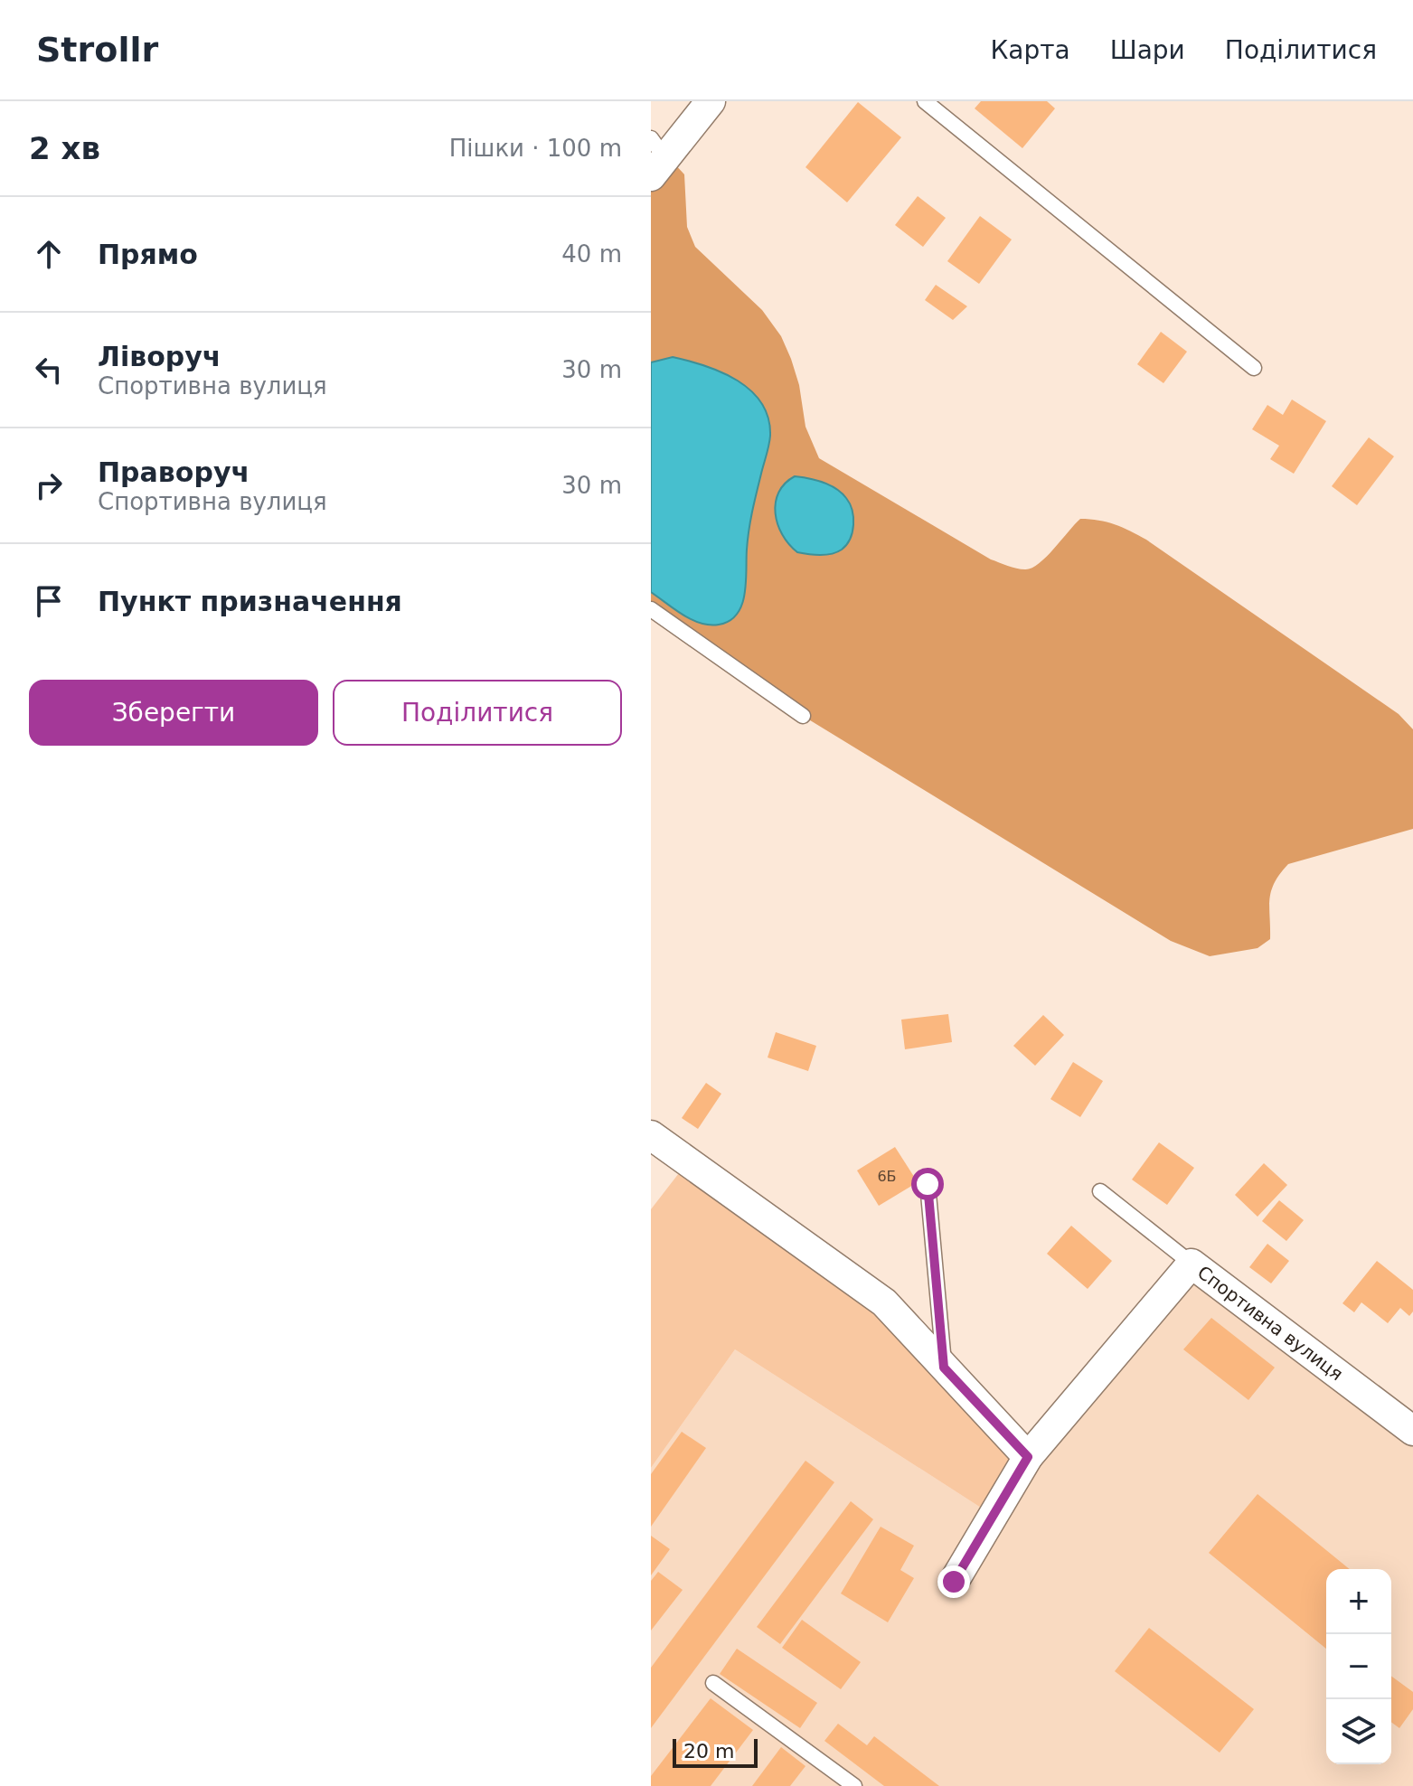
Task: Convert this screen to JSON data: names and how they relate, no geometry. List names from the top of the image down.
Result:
{
  "streets": {
    "street": ["Спортивна вулиця"]
  },
  "house_numbers": ["6Б"],
  "scale_bar": "20 m",
  "page": {
    "header": "Strollr",
    "nav": ["Карта", "Шари", "Поділитися"],
    "heading": ["2 хв", "Пішки · 100 m"],
    "list": [
      ["Прямо", "40 m"],
      ["Ліворуч", "Спортивна вулиця", "30 m"],
      ["Праворуч", "Спортивна вулиця", "30 m"],
      "Пункт призначення"
    ],
    "buttons": ["Зберегти", "Поділитися"],
    "map_buttons": ["+", "−"],
    "scale": "20 m"
  }
}
